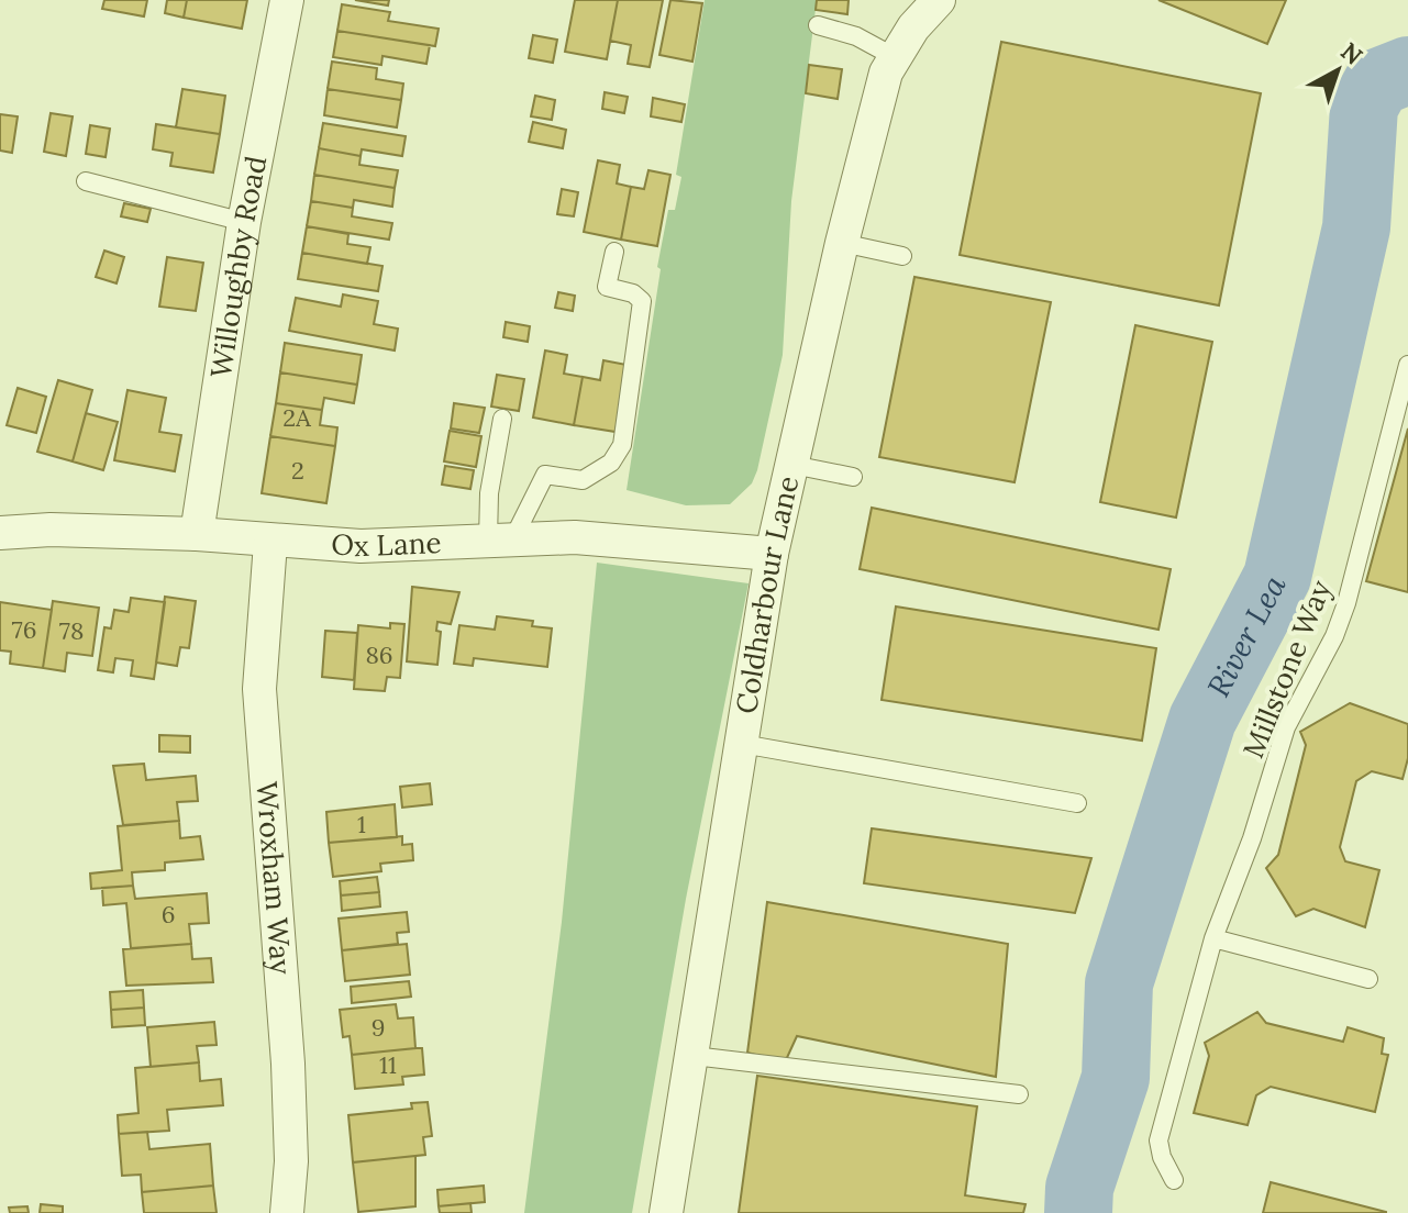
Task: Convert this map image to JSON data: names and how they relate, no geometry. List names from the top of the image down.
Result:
{
  "streets": {
    "street": [
      "Willoughby Road",
      "Ox Lane",
      "Coldharbour Lane",
      "Wroxham Way"
    ],
    "lane": ["Millstone Way"]
  },
  "crossings": [
    ["Willoughby Road", "Ox Lane"],
    ["Ox Lane", "Coldharbour Lane"],
    ["Ox Lane", "Wroxham Way"]
  ],
  "water": ["River Lea"],
  "house_numbers": [
    "2A",
    "2",
    "76",
    "78",
    "86",
    "1",
    "6",
    "9",
    "11"
  ],
  "north": "top right"
}
